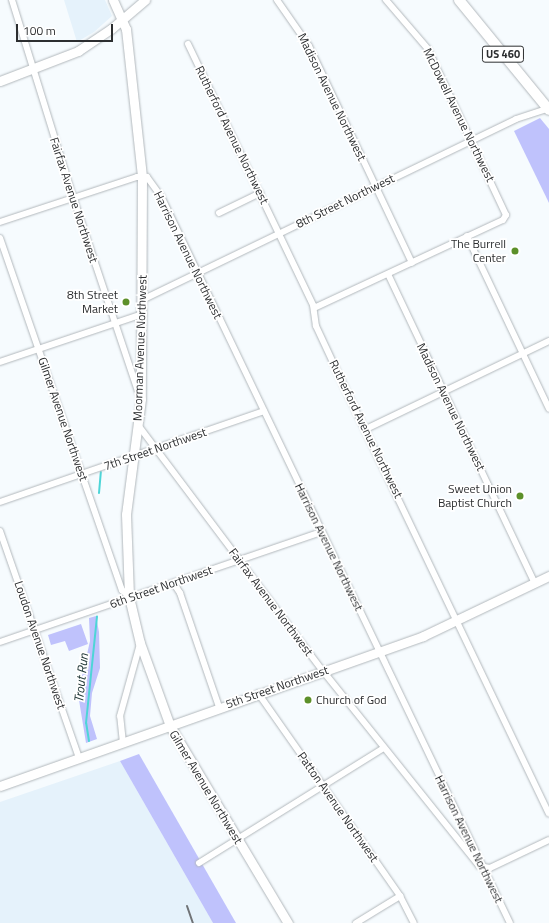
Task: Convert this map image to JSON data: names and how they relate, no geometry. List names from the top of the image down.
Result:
{
  "streets": {
    "main road": ["US 460"],
    "street": [
      "Madison Avenue Northwest",
      "McDowell Avenue Northwest",
      "Rutherford Avenue Northwest",
      "Fairfax Avenue Northwest",
      "8th Street Northwest",
      "Harrison Avenue Northwest",
      "Moorman Avenue Northwest",
      "Gilmer Avenue Northwest",
      "7th Street Northwest",
      "6th Street Northwest",
      "Loudon Avenue Northwest",
      "5th Street Northwest",
      "Patton Avenue Northwest"
    ]
  },
  "crossings": [
    ["US 460", "8th Street Northwest"],
    ["Madison Avenue Northwest", "8th Street Northwest"],
    ["Madison Avenue Northwest", "5th Street Northwest"],
    ["McDowell Avenue Northwest", "8th Street Northwest"],
    ["Rutherford Avenue Northwest", "8th Street Northwest"],
    ["Rutherford Avenue Northwest", "5th Street Northwest"],
    ["Fairfax Avenue Northwest", "Harrison Avenue Northwest"],
    ["Fairfax Avenue Northwest", "Moorman Avenue Northwest"],
    ["Fairfax Avenue Northwest", "7th Street Northwest"],
    ["Fairfax Avenue Northwest", "6th Street Northwest"],
    ["Fairfax Avenue Northwest", "5th Street Northwest"],
    ["8th Street Northwest", "Harrison Avenue Northwest"],
    ["8th Street Northwest", "Moorman Avenue Northwest"],
    ["Harrison Avenue Northwest", "Moorman Avenue Northwest"],
    ["Harrison Avenue Northwest", "7th Street Northwest"],
    ["Harrison Avenue Northwest", "6th Street Northwest"],
    ["Harrison Avenue Northwest", "5th Street Northwest"],
    ["Moorman Avenue Northwest", "Gilmer Avenue Northwest"],
    ["Moorman Avenue Northwest", "7th Street Northwest"],
    ["Moorman Avenue Northwest", "6th Street Northwest"],
    ["Moorman Avenue Northwest", "5th Street Northwest"],
    ["Gilmer Avenue Northwest", "7th Street Northwest"],
    ["Gilmer Avenue Northwest", "6th Street Northwest"],
    ["Gilmer Avenue Northwest", "5th Street Northwest"],
    ["6th Street Northwest", "Loudon Avenue Northwest"],
    ["Loudon Avenue Northwest", "5th Street Northwest"],
    ["5th Street Northwest", "Patton Avenue Northwest"]
  ],
  "water": ["Trout Run"],
  "places": [
    "The Burrell Center",
    "8th Street Market",
    "Sweet Union Baptist Church",
    "Church of God"
  ],
  "scale_bar": "100 m"
}
